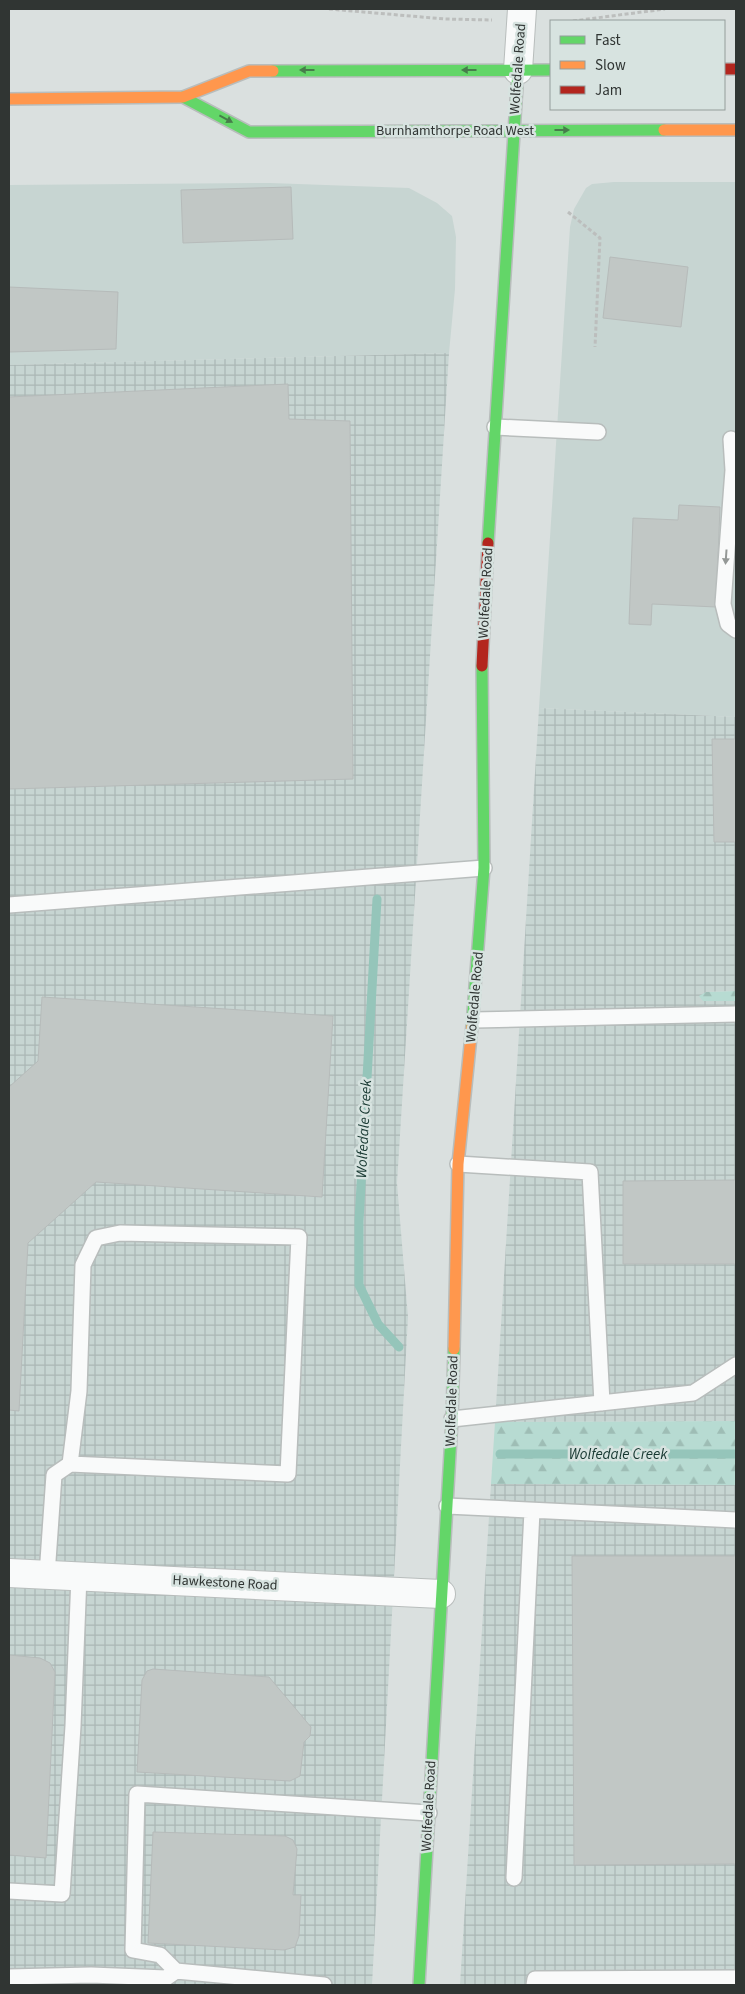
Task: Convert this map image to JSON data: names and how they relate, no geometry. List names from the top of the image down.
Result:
{
  "streets": {
    "street": ["Wolfedale Road", "Burnhamthorpe Road West", "Hawkestone Road"]
  },
  "crossings": [
    ["Wolfedale Road", "Burnhamthorpe Road West"],
    ["Wolfedale Road", "Hawkestone Road"]
  ],
  "water": ["Wolfedale Creek"],
  "legend": ["Fast", "Slow", "Jam"]
}
